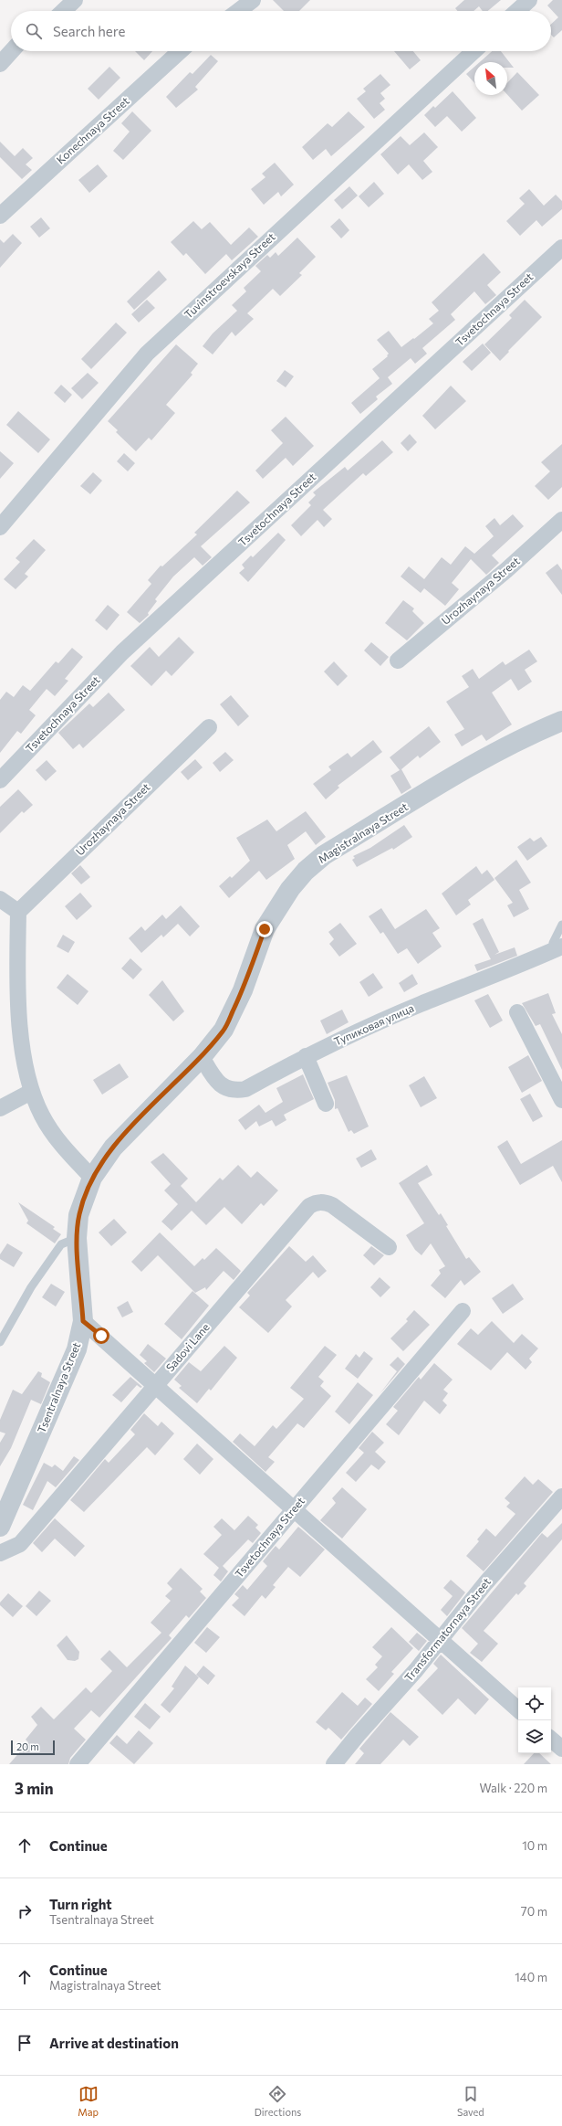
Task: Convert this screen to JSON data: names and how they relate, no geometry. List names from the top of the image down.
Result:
{
  "streets": {
    "street": [
      "Konechnaya Street",
      "Tuvinstroevskaya Street",
      "Tsvetochnaya Street",
      "Urozhaynaya Street",
      "Magistralnaya Street",
      "Тупиковая улица",
      "Sadovi Lane",
      "Tsentralnaya Street",
      "Transformatornaya Street"
    ]
  },
  "crossings": [
    ["Magistralnaya Street", "Тупиковая улица"],
    ["Magistralnaya Street", "Tsentralnaya Street"]
  ],
  "scale_bar": "20 m",
  "north": "top left",
  "page": {
    "search": "Search here",
    "scale": "20 m",
    "heading": ["3 min", "Walk · 220 m"],
    "list": [
      ["Continue", "10 m"],
      ["Turn right", "Tsentralnaya Street", "70 m"],
      ["Continue", "Magistralnaya Street", "140 m"],
      "Arrive at destination"
    ],
    "nav": ["Map", "Directions", "Saved"]
  }
}
